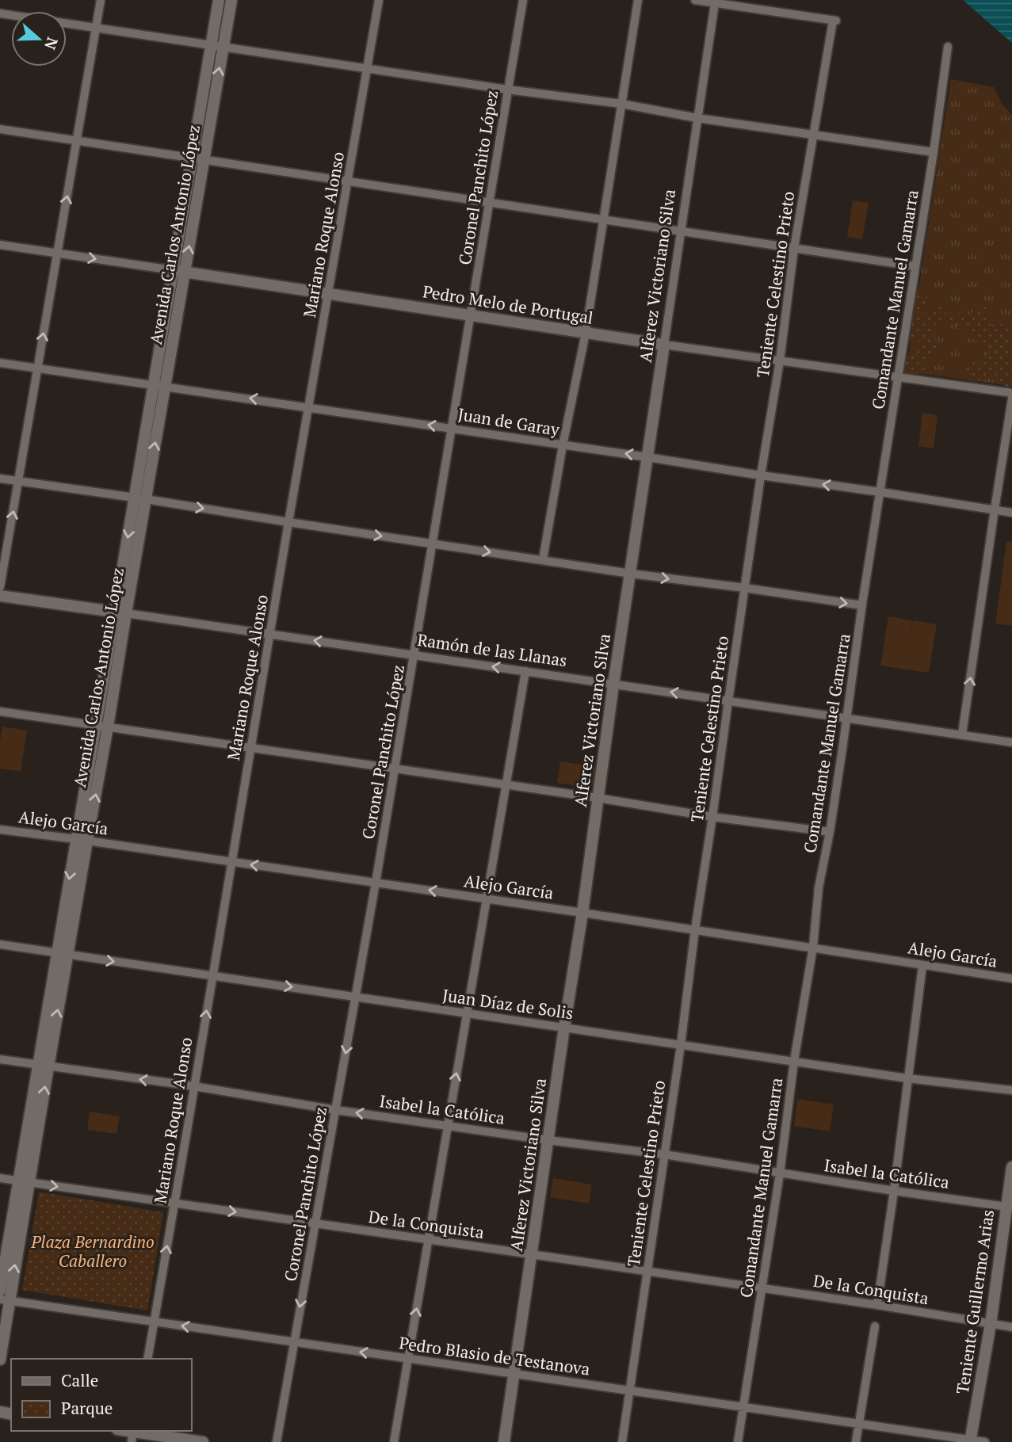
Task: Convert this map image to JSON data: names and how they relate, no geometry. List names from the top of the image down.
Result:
{
  "streets": {
    "street": [
      "Coronel Panchito López",
      "Avenida Carlos Antonio López",
      "Mariano Roque Alonso",
      "Alferez Victoriano Silva",
      "Teniente Celestino Prieto",
      "Comandante Manuel Gamarra",
      "Pedro Melo de Portugal",
      "Juan de Garay",
      "Ramón de las Llanas",
      "Alejo García",
      "Juan Díaz de Solis",
      "Isabel la Católica",
      "De la Conquista",
      "Teniente Guillermo Arias",
      "Pedro Blasio de Testanova"
    ]
  },
  "crossings": [
    ["Coronel Panchito López", "Pedro Melo de Portugal"],
    ["Coronel Panchito López", "Juan de Garay"],
    ["Coronel Panchito López", "Ramón de las Llanas"],
    ["Coronel Panchito López", "Alejo García"],
    ["Coronel Panchito López", "Juan Díaz de Solis"],
    ["Coronel Panchito López", "Isabel la Católica"],
    ["Coronel Panchito López", "De la Conquista"],
    ["Coronel Panchito López", "Pedro Blasio de Testanova"],
    ["Avenida Carlos Antonio López", "Pedro Melo de Portugal"],
    ["Avenida Carlos Antonio López", "Juan de Garay"],
    ["Avenida Carlos Antonio López", "Ramón de las Llanas"],
    ["Avenida Carlos Antonio López", "Alejo García"],
    ["Avenida Carlos Antonio López", "Juan Díaz de Solis"],
    ["Avenida Carlos Antonio López", "Isabel la Católica"],
    ["Avenida Carlos Antonio López", "De la Conquista"],
    ["Avenida Carlos Antonio López", "Pedro Blasio de Testanova"],
    ["Mariano Roque Alonso", "Pedro Melo de Portugal"],
    ["Mariano Roque Alonso", "Juan de Garay"],
    ["Mariano Roque Alonso", "Ramón de las Llanas"],
    ["Mariano Roque Alonso", "Alejo García"],
    ["Mariano Roque Alonso", "Juan Díaz de Solis"],
    ["Mariano Roque Alonso", "Isabel la Católica"],
    ["Mariano Roque Alonso", "De la Conquista"],
    ["Mariano Roque Alonso", "Pedro Blasio de Testanova"],
    ["Alferez Victoriano Silva", "Teniente Celestino Prieto"],
    ["Alferez Victoriano Silva", "Pedro Melo de Portugal"],
    ["Alferez Victoriano Silva", "Juan de Garay"],
    ["Alferez Victoriano Silva", "Ramón de las Llanas"],
    ["Alferez Victoriano Silva", "Alejo García"],
    ["Alferez Victoriano Silva", "Juan Díaz de Solis"],
    ["Alferez Victoriano Silva", "Isabel la Católica"],
    ["Alferez Victoriano Silva", "De la Conquista"],
    ["Alferez Victoriano Silva", "Pedro Blasio de Testanova"],
    ["Teniente Celestino Prieto", "Pedro Melo de Portugal"],
    ["Teniente Celestino Prieto", "Juan de Garay"],
    ["Teniente Celestino Prieto", "Ramón de las Llanas"],
    ["Teniente Celestino Prieto", "Alejo García"],
    ["Teniente Celestino Prieto", "Juan Díaz de Solis"],
    ["Teniente Celestino Prieto", "Isabel la Católica"],
    ["Teniente Celestino Prieto", "De la Conquista"],
    ["Teniente Celestino Prieto", "Pedro Blasio de Testanova"],
    ["Comandante Manuel Gamarra", "Pedro Melo de Portugal"],
    ["Comandante Manuel Gamarra", "Juan de Garay"],
    ["Comandante Manuel Gamarra", "Ramón de las Llanas"],
    ["Comandante Manuel Gamarra", "Alejo García"],
    ["Comandante Manuel Gamarra", "Juan Díaz de Solis"],
    ["Comandante Manuel Gamarra", "Isabel la Católica"],
    ["Comandante Manuel Gamarra", "De la Conquista"],
    ["Comandante Manuel Gamarra", "Pedro Blasio de Testanova"],
    ["Isabel la Católica", "Teniente Guillermo Arias"],
    ["De la Conquista", "Teniente Guillermo Arias"],
    ["Teniente Guillermo Arias", "Pedro Blasio de Testanova"]
  ],
  "one_way": ["Juan de Garay", "Ramón de las Llanas"],
  "parks": ["Plaza Bernardino Caballero"],
  "legend": ["Calle", "Parque"],
  "north": "right"
}
